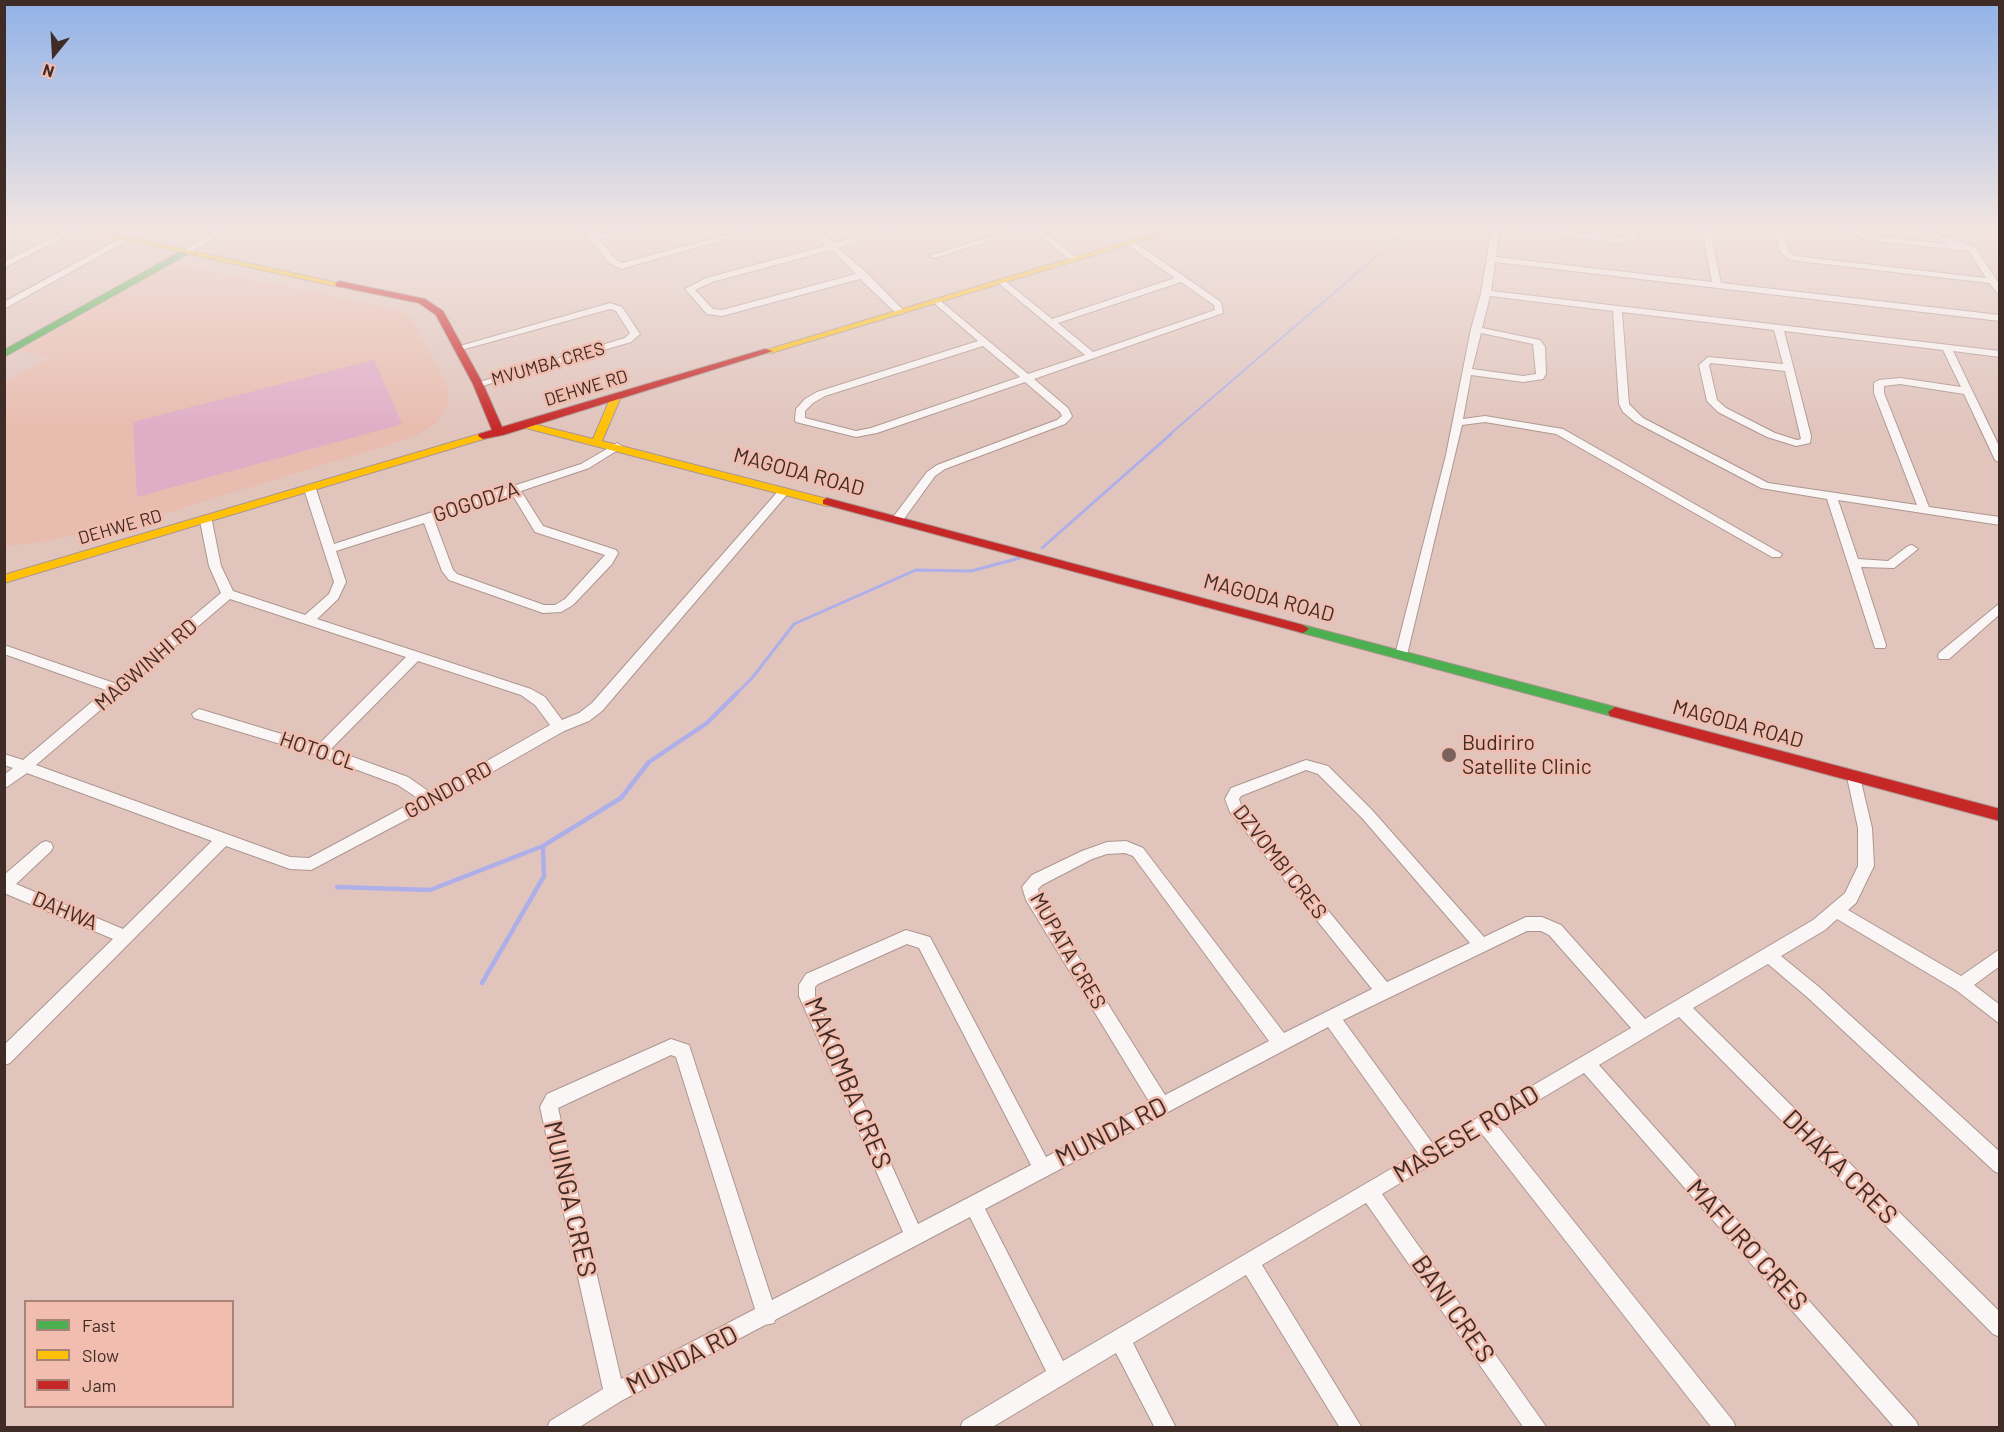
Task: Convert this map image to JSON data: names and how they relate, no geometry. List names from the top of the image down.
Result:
{
  "streets": {
    "street": [
      "MVUMBA CRES",
      "DEHWE RD",
      "MAGODA ROAD",
      "GOGODZA",
      "MAGWINHI RD",
      "HOTO CL",
      "GONDO RD",
      "DZVOMBI CRES",
      "DAHWA",
      "MUPATA CRES",
      "MAKOMBA CRES",
      "MUNDA RD",
      "MASESE ROAD",
      "DHAKA CRES",
      "MUINGA CRES",
      "MAFURO CRES",
      "BANI CRES"
    ]
  },
  "crossings": [
    ["DEHWE RD", "MAGODA ROAD"],
    ["MAGODA ROAD", "GOGODZA"],
    ["MAGODA ROAD", "GONDO RD"],
    ["MAGODA ROAD", "MASESE ROAD"],
    ["MAGWINHI RD", "GONDO RD"],
    ["HOTO CL", "GONDO RD"],
    ["DZVOMBI CRES", "MUNDA RD"],
    ["MUPATA CRES", "MUNDA RD"],
    ["MAKOMBA CRES", "MUNDA RD"],
    ["MUNDA RD", "MASESE ROAD"],
    ["MUNDA RD", "MUINGA CRES"],
    ["MASESE ROAD", "DHAKA CRES"],
    ["MASESE ROAD", "MAFURO CRES"],
    ["MASESE ROAD", "BANI CRES"]
  ],
  "places": ["Budiriro Satellite Clinic"],
  "legend": ["Fast", "Slow", "Jam"],
  "north": "bottom"
}
